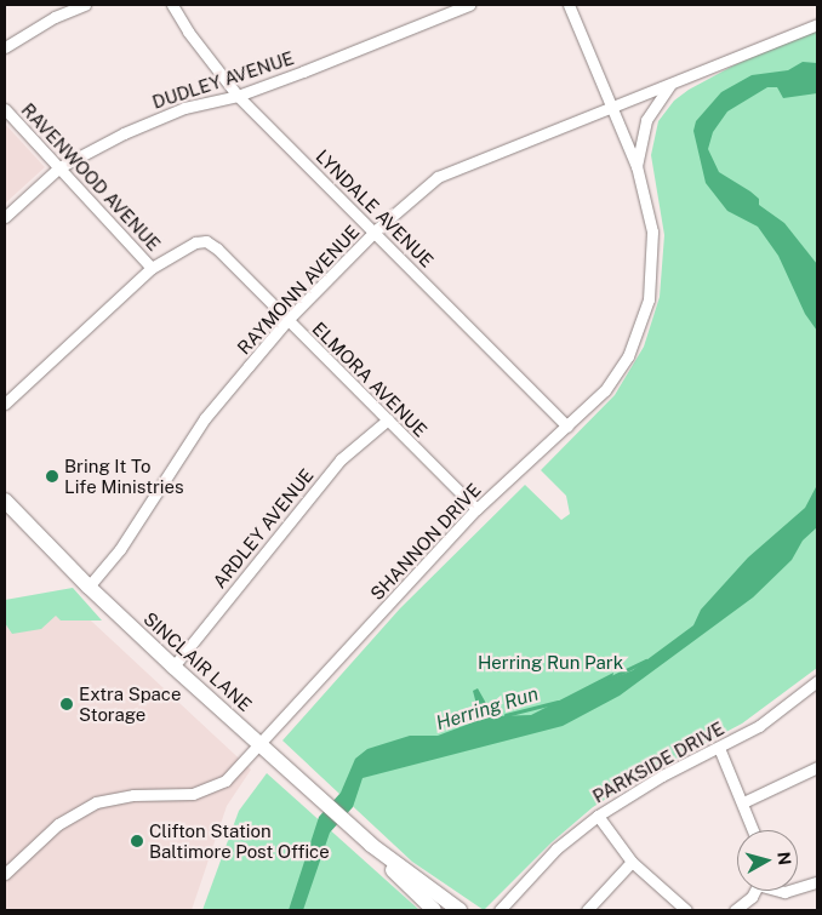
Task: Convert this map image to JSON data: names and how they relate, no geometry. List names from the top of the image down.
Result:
{
  "streets": {
    "main road": ["SINCLAIR LANE"],
    "street": [
      "DUDLEY AVENUE",
      "RAVENWOOD AVENUE",
      "LYNDALE AVENUE",
      "RAYMONN AVENUE",
      "ELMORA AVENUE",
      "ARDLEY AVENUE",
      "SHANNON DRIVE",
      "PARKSIDE DRIVE"
    ]
  },
  "crossings": [
    ["DUDLEY AVENUE", "RAVENWOOD AVENUE"],
    ["DUDLEY AVENUE", "LYNDALE AVENUE"],
    ["RAVENWOOD AVENUE", "ELMORA AVENUE"],
    ["LYNDALE AVENUE", "RAYMONN AVENUE"],
    ["LYNDALE AVENUE", "SHANNON DRIVE"],
    ["RAYMONN AVENUE", "ELMORA AVENUE"],
    ["RAYMONN AVENUE", "SINCLAIR LANE"],
    ["ELMORA AVENUE", "ARDLEY AVENUE"],
    ["ELMORA AVENUE", "SHANNON DRIVE"],
    ["ARDLEY AVENUE", "SINCLAIR LANE"],
    ["SHANNON DRIVE", "SINCLAIR LANE"]
  ],
  "water": ["Herring Run"],
  "parks": ["Herring Run Park"],
  "places": ["Bring It To Life Ministries", "Extra Space Storage", "Clifton Station Baltimore Post Office"],
  "north": "right"
}
